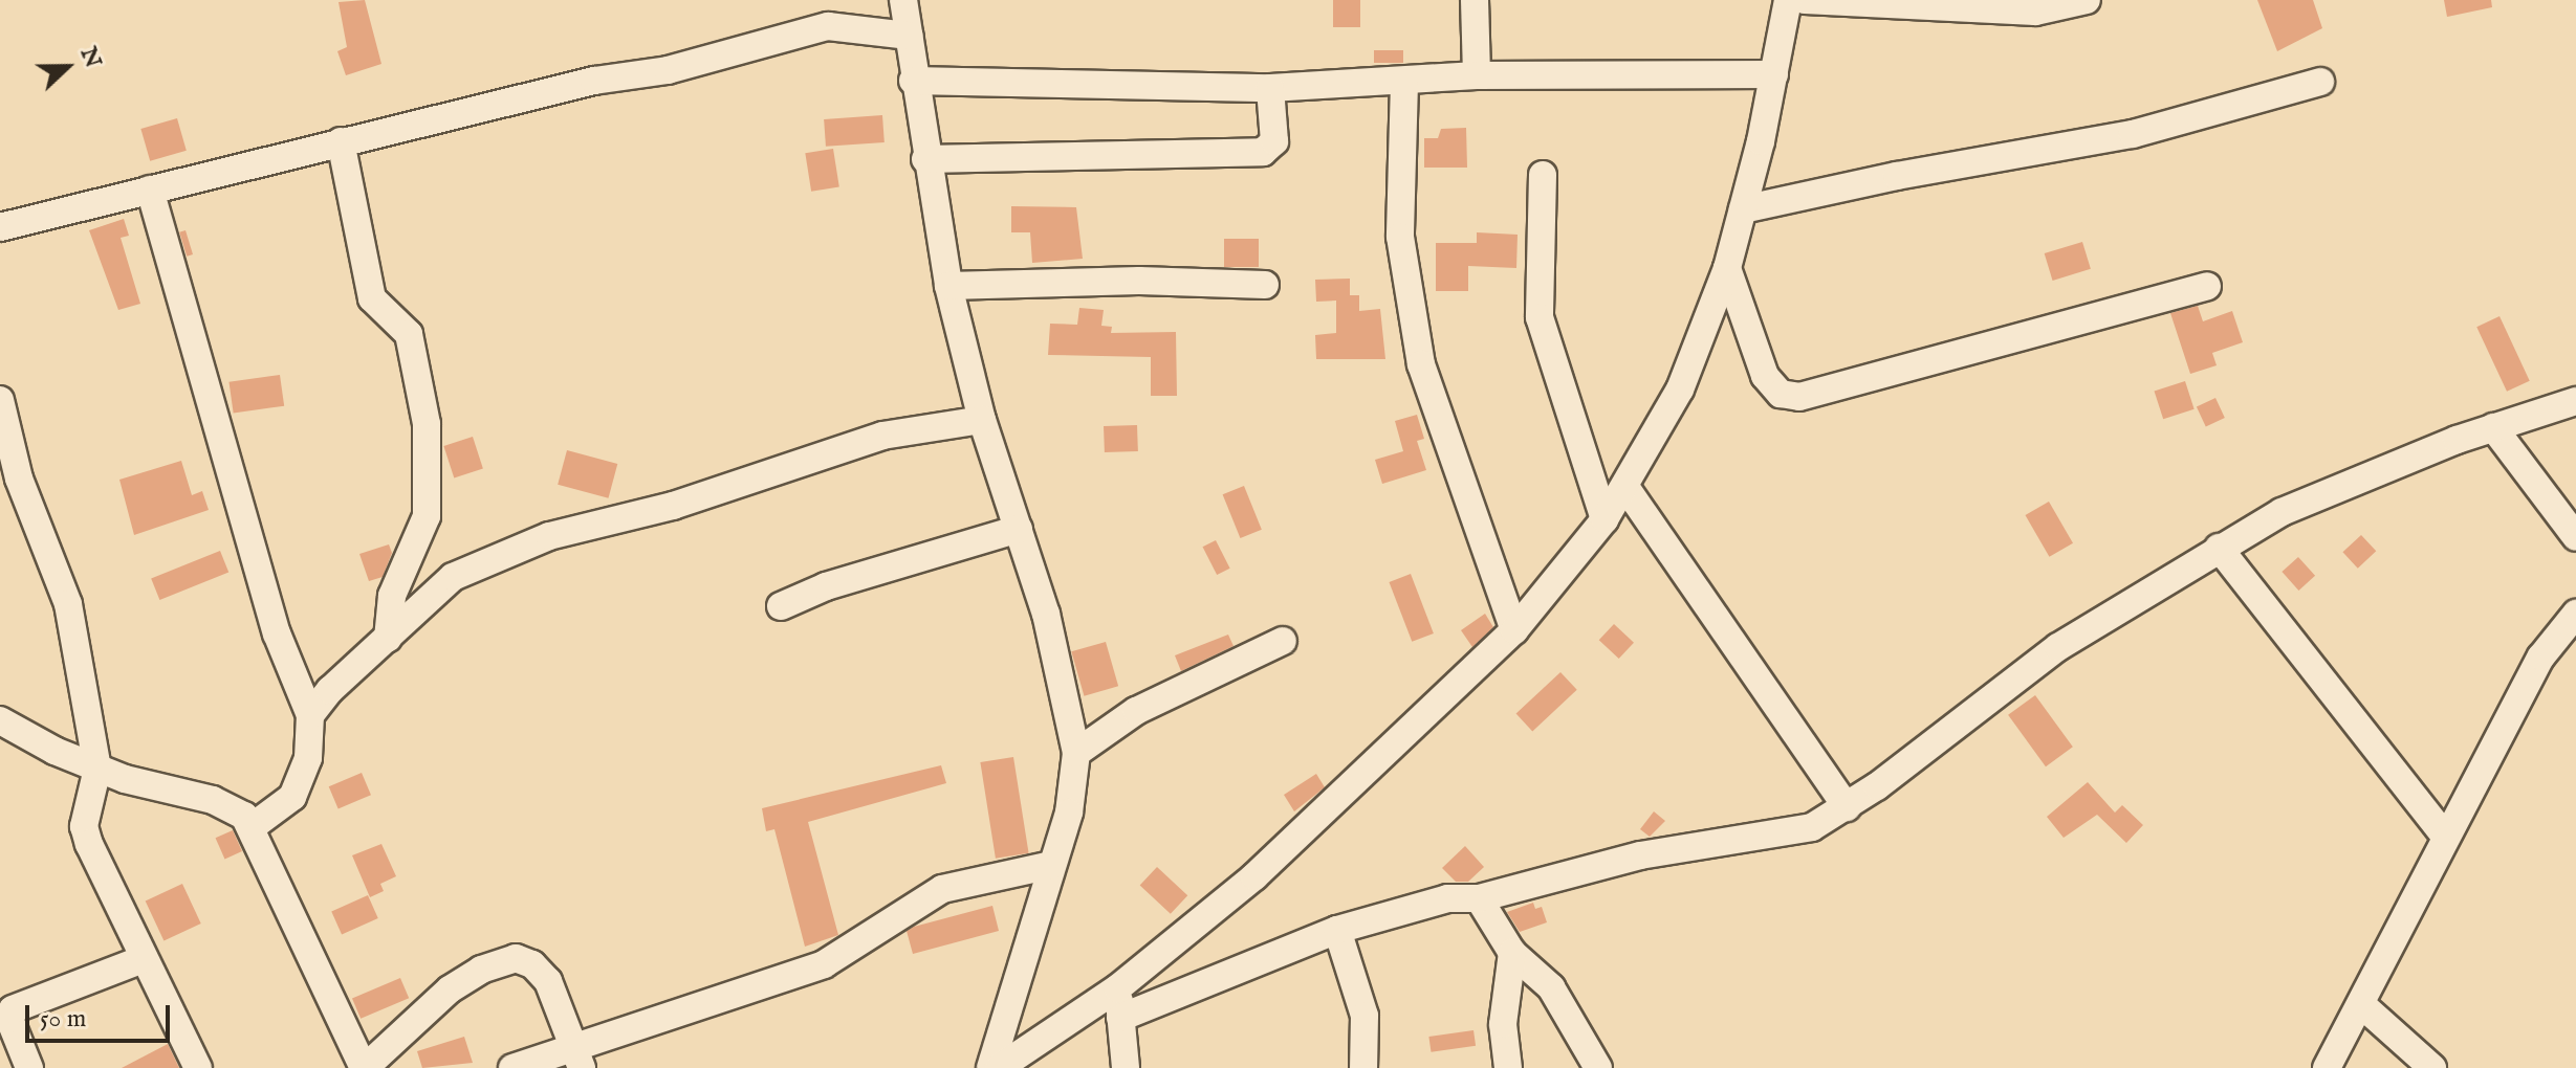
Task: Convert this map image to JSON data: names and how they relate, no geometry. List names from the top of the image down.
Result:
{
  "scale_bar": "50 m",
  "north": "right"
}
